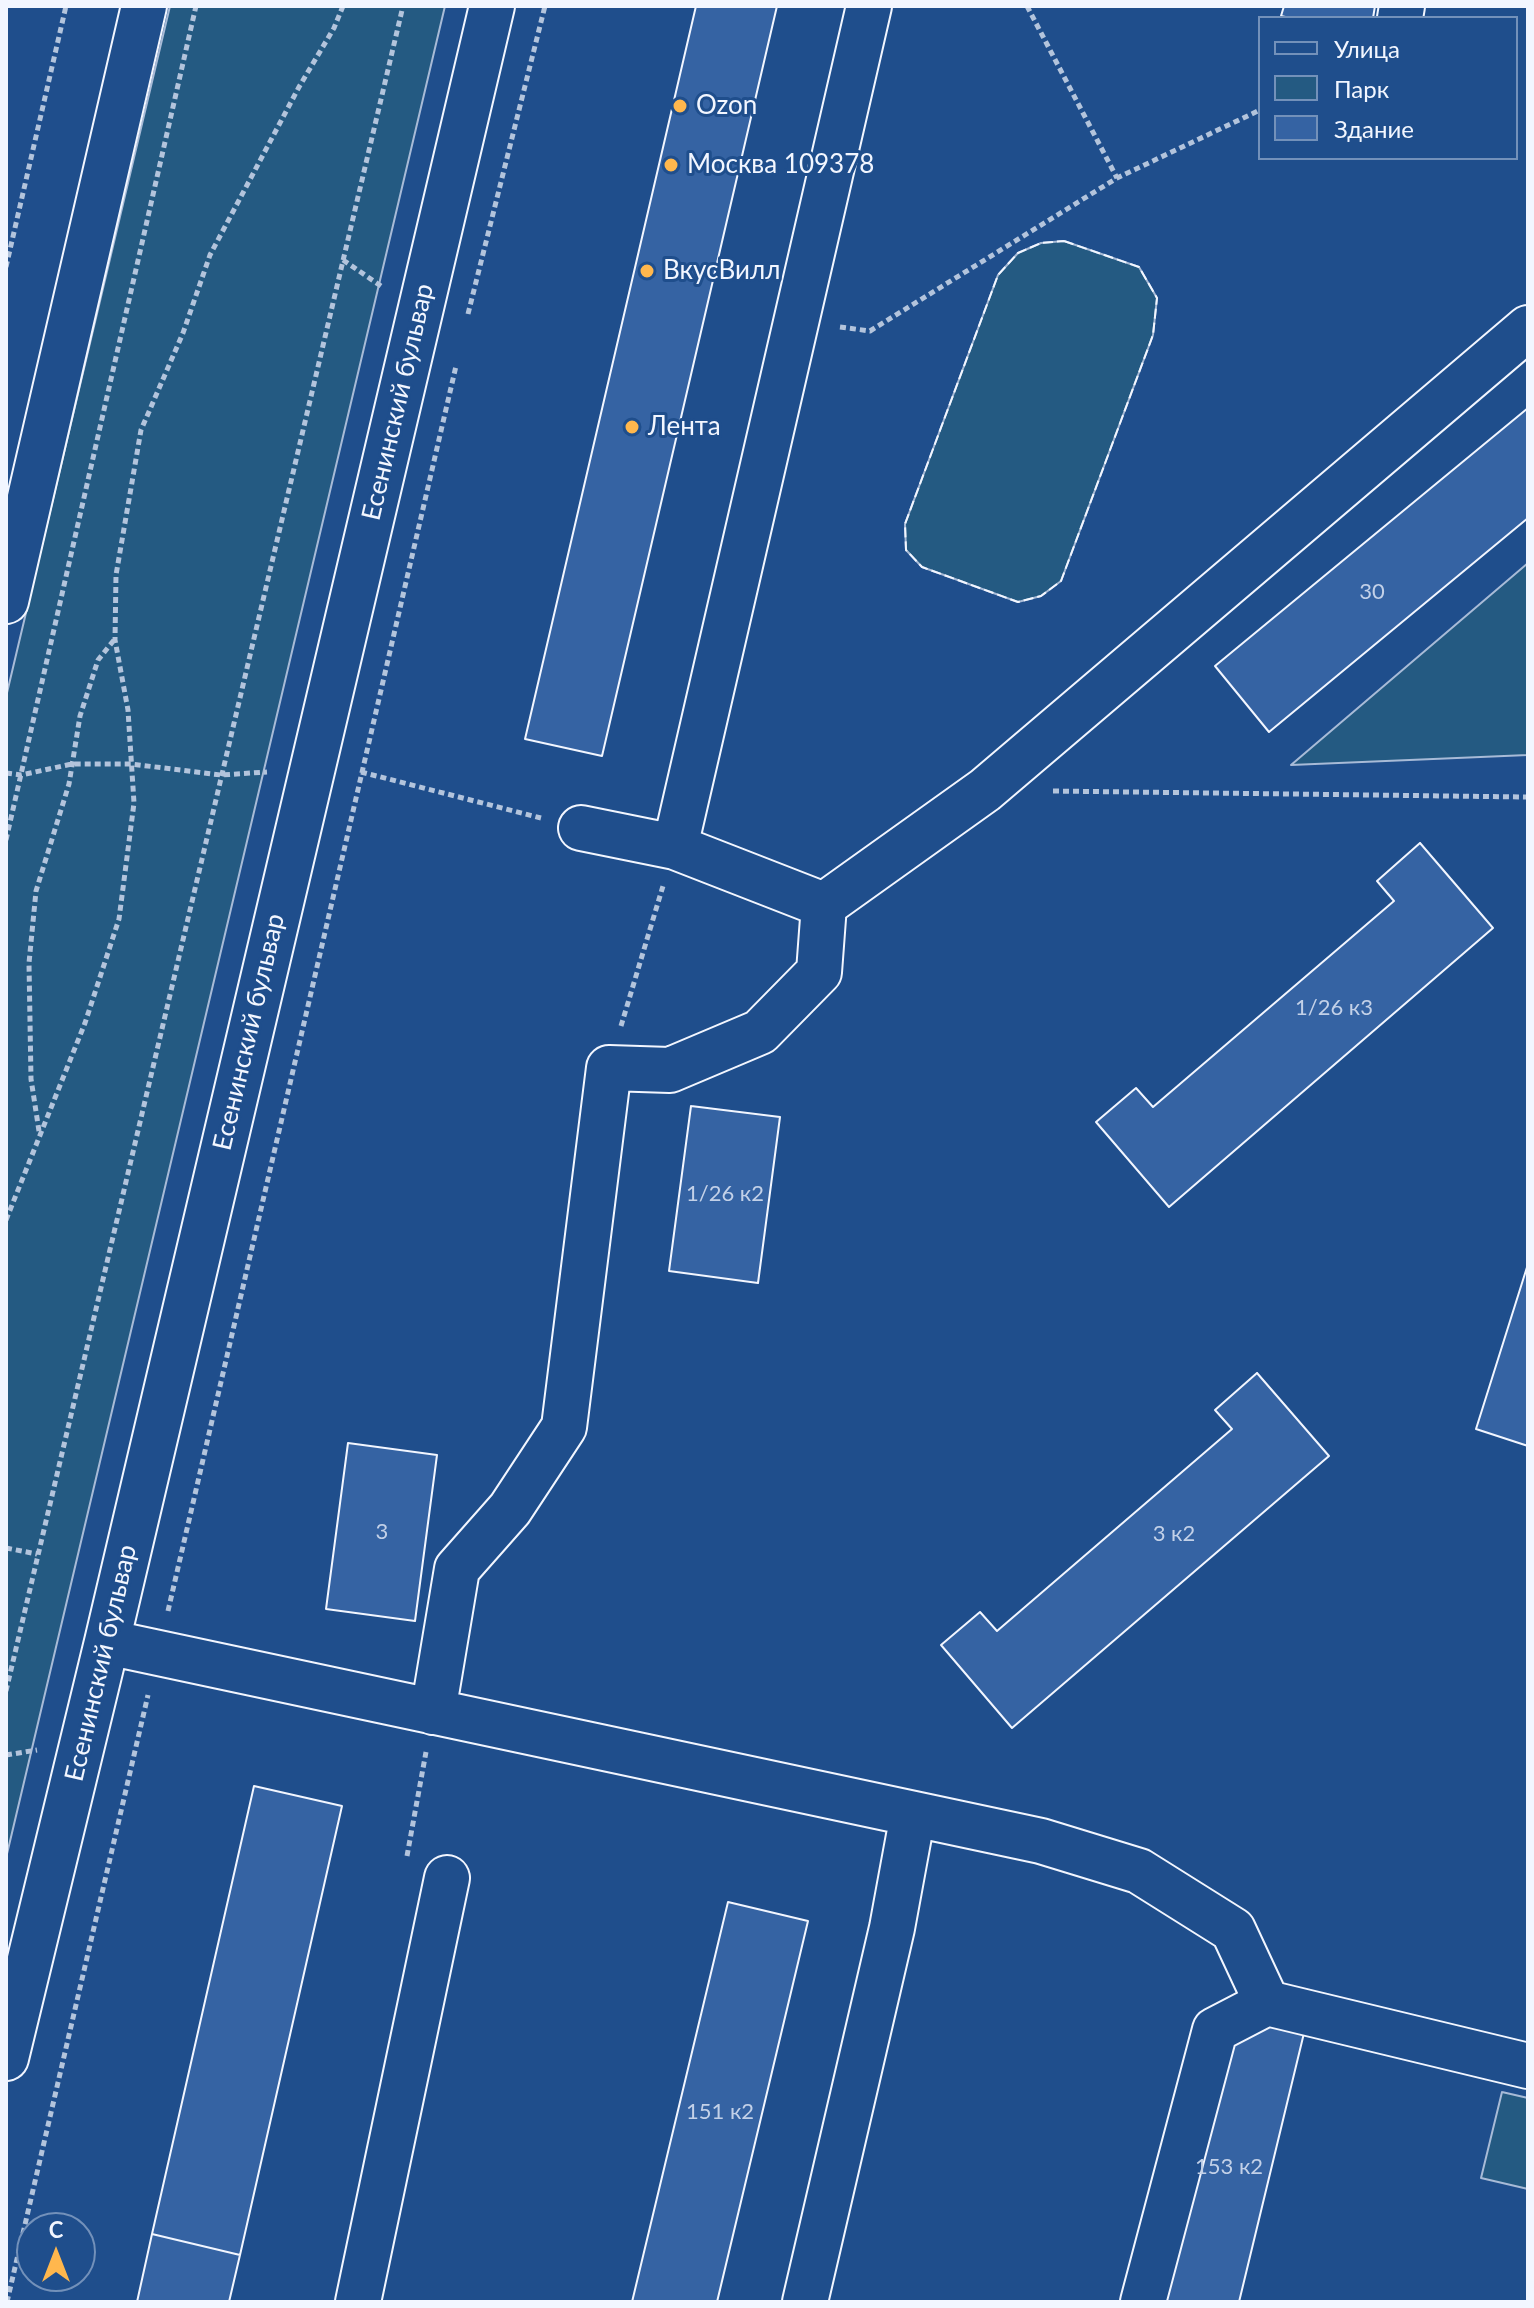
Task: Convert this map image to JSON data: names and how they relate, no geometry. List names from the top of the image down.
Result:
{
  "streets": {
    "street": ["Есенинский бульвар"]
  },
  "places": [
    "Ozon",
    "Москва 109378",
    "ВкусВилл",
    "Лента"
  ],
  "house_numbers": [
    "30",
    "1/26 к3",
    "1/26 к2",
    "3",
    "3 к2",
    "151 к2",
    "153 к2"
  ],
  "legend": ["Улица", "Парк", "Здание"],
  "north": "top"
}
